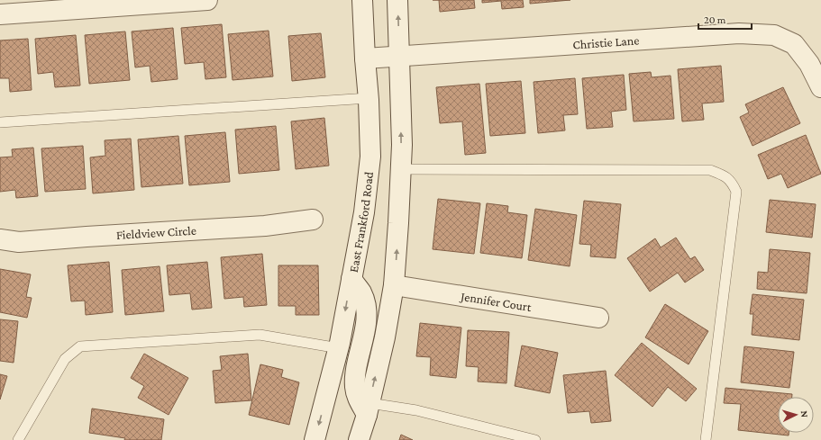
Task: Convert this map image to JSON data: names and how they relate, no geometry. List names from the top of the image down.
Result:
{
  "streets": {
    "street": [
      "Christie Lane",
      "East Frankford Road",
      "Fieldview Circle",
      "Jennifer Court"
    ]
  },
  "crossings": [
    ["Christie Lane", "East Frankford Road"]
  ],
  "scale_bar": "20 m",
  "north": "right"
}
